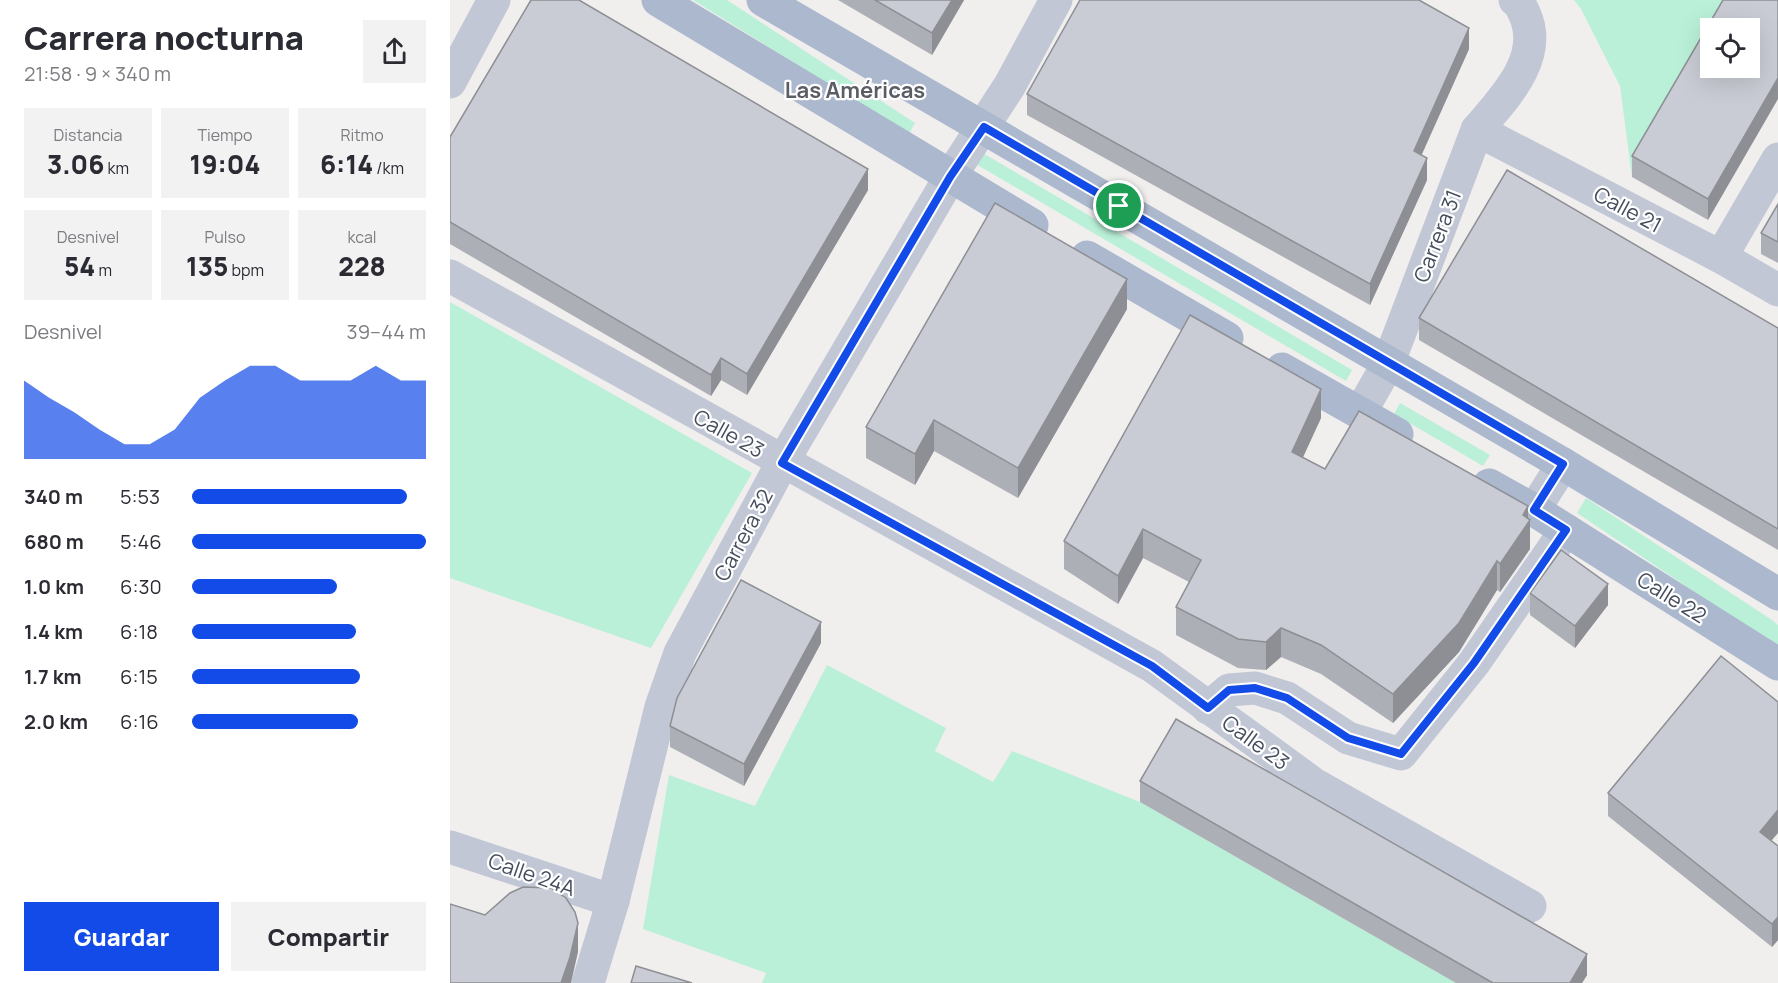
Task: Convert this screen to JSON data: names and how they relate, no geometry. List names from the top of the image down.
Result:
{
  "streets": {
    "main road": ["Calle 22"],
    "street": [
      "Calle 21",
      "Carrera 31",
      "Calle 23",
      "Carrera 32",
      "Calle 24A"
    ]
  },
  "crossings": [
    ["Calle 21", "Carrera 31"],
    ["Calle 23", "Carrera 32"],
    ["Carrera 32", "Calle 24A"]
  ],
  "districts": ["Las Américas"],
  "page": {
    "heading": ["Carrera nocturna", "21:58 · 9 × 340 m"],
    "stats": [
      ["Distancia", "3.06 km"],
      ["Tiempo", "19:04"],
      ["Ritmo", "6:14 /km"],
      ["Desnivel", "54 m"],
      ["Pulso", "135 bpm"],
      ["kcal", "228"]
    ],
    "chart": ["Desnivel", "39–44 m"],
    "list": [
      {
        "name": "340 m",
        "note": "5:53"
      },
      {
        "name": "680 m",
        "note": "5:46"
      },
      {
        "name": "1.0 km",
        "note": "6:30"
      },
      {
        "name": "1.4 km",
        "note": "6:18"
      },
      {
        "name": "1.7 km",
        "note": "6:15"
      },
      {
        "name": "2.0 km",
        "note": "6:16"
      }
    ],
    "buttons": ["Guardar", "Compartir"]
  }
}
